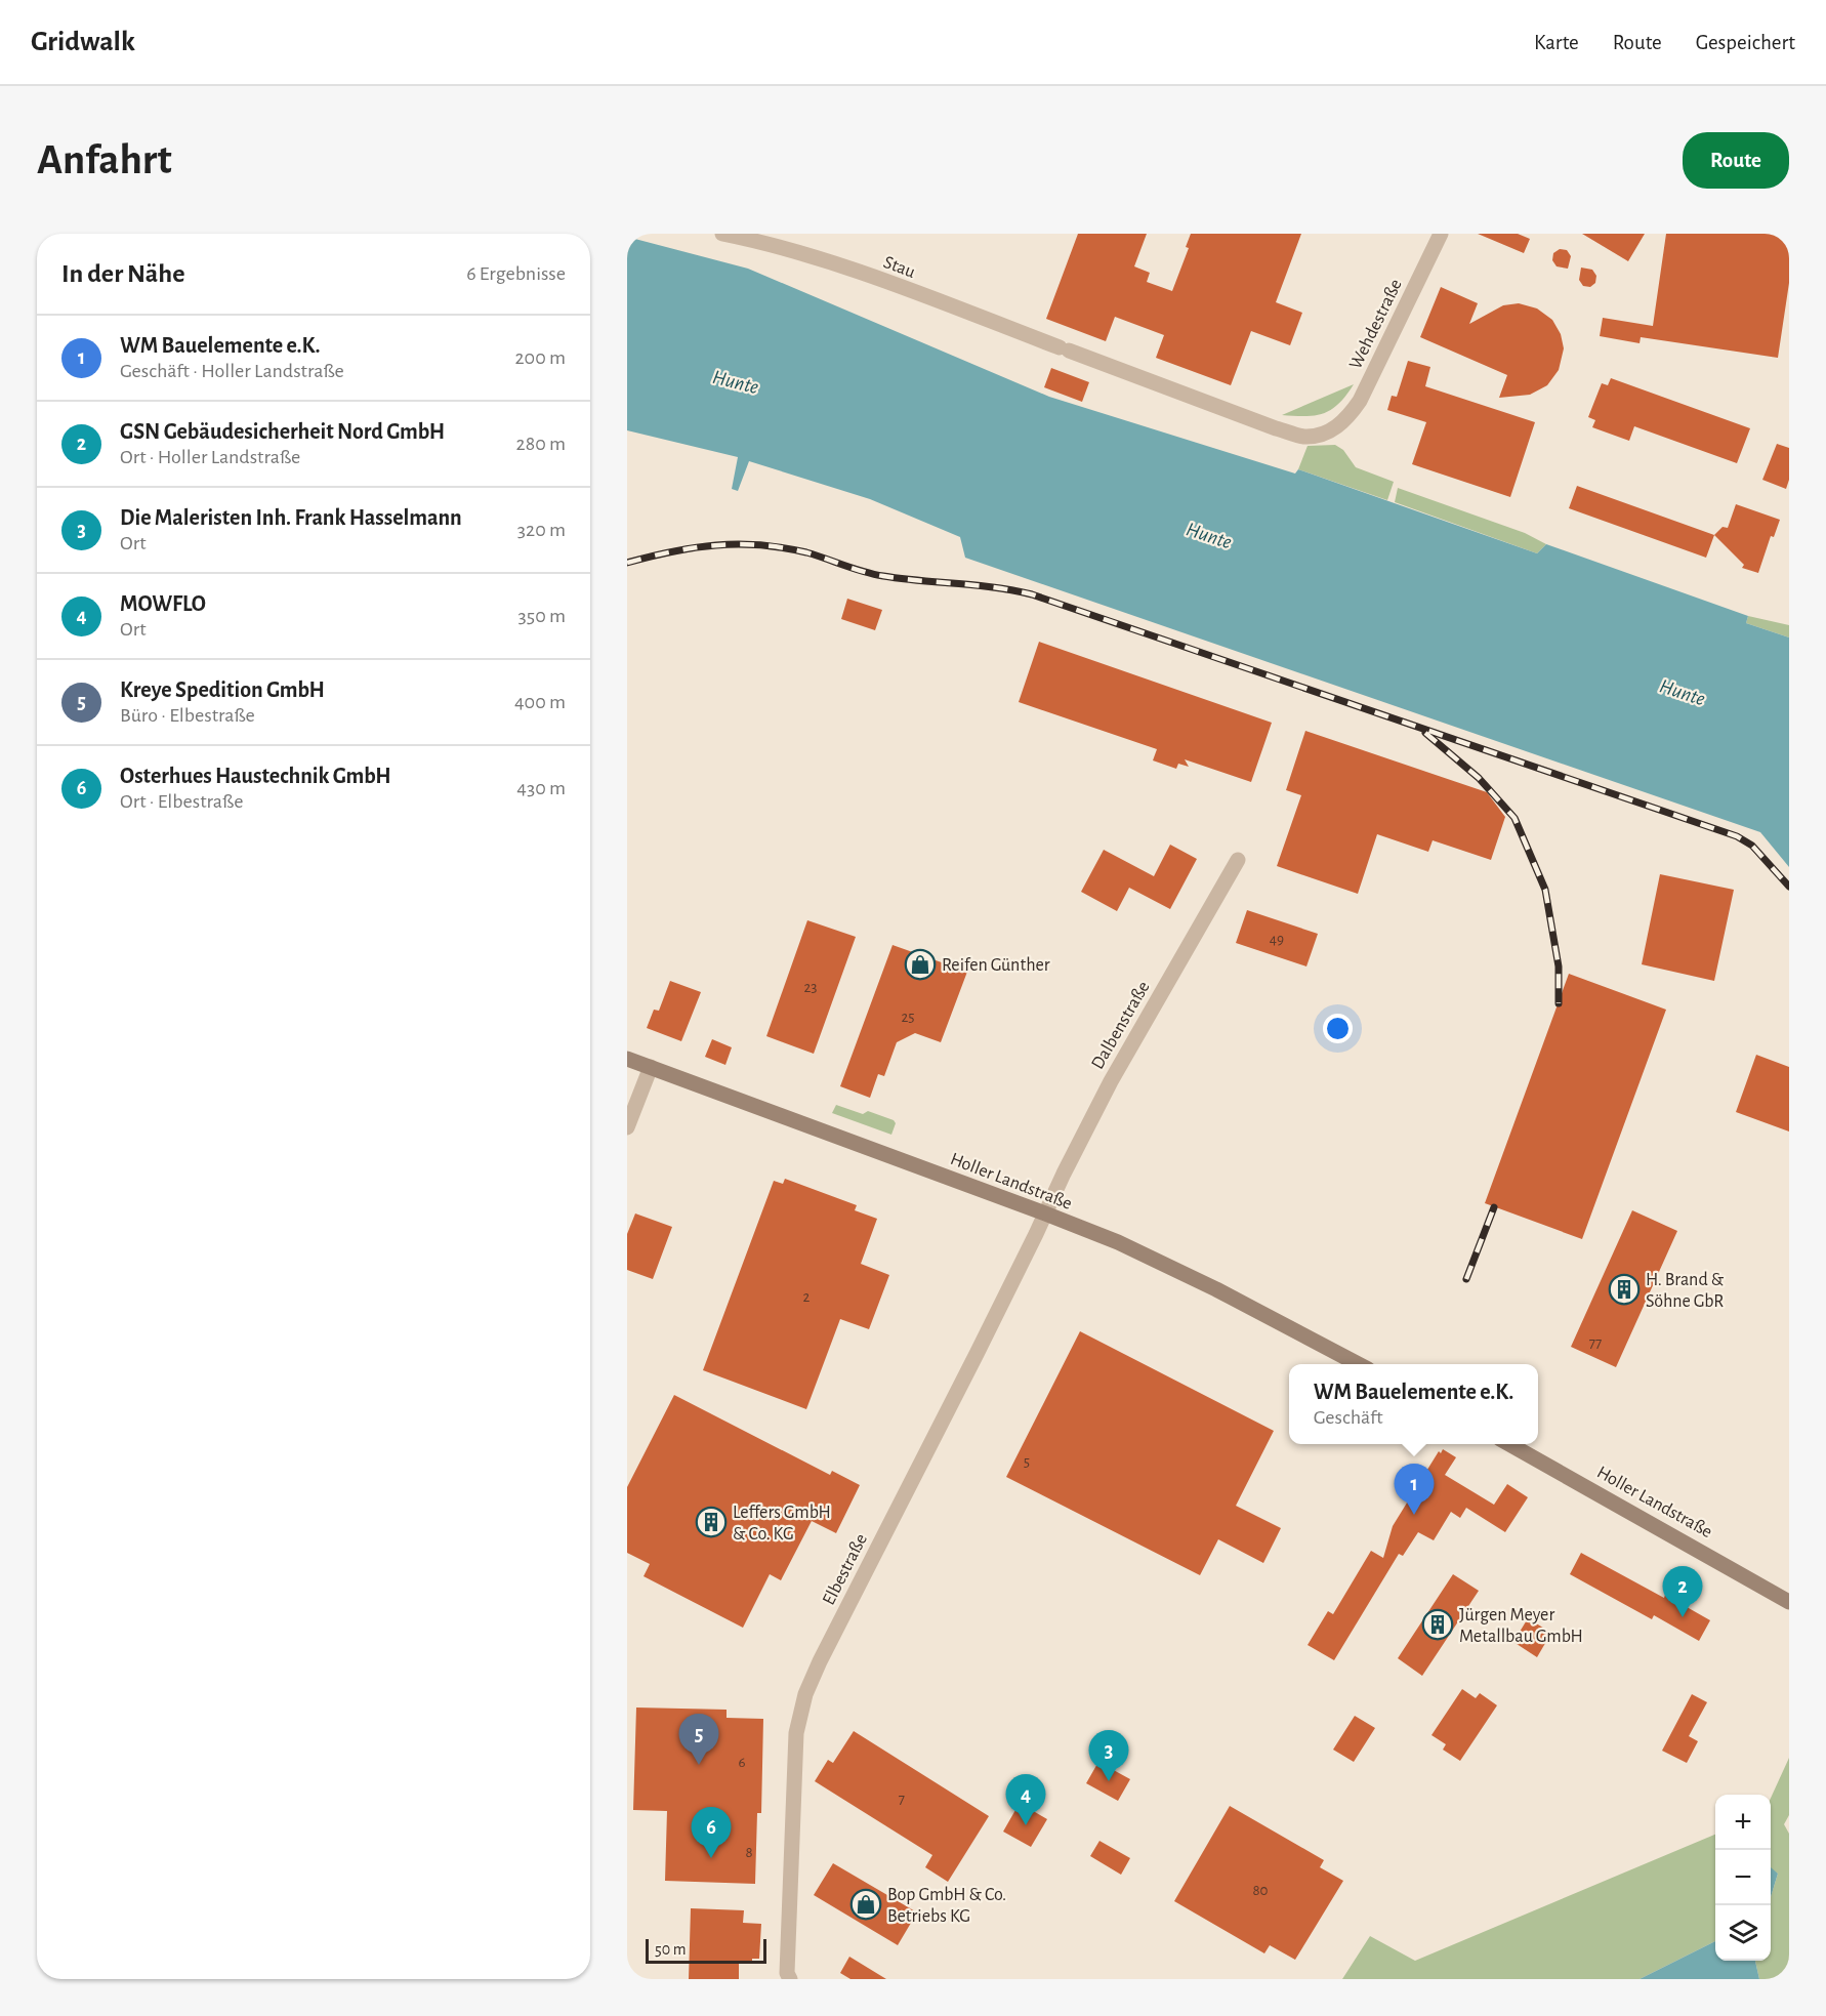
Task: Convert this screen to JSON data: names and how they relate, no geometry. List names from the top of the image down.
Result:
{
  "streets": {
    "main road": ["Holler Landstraße"],
    "street": [
      "Stau",
      "Wehdestraße",
      "Dalbenstraße",
      "Elbestraße"
    ]
  },
  "crossings": [
    ["Stau", "Wehdestraße"],
    ["Dalbenstraße", "Holler Landstraße"],
    ["Dalbenstraße", "Elbestraße"],
    ["Holler Landstraße", "Elbestraße"]
  ],
  "water": ["Hunte"],
  "places": {
    "shop": ["Reifen Günther", "Bop GmbH & Co. Betriebs KG"],
    "building": ["H. Brand & Söhne GbR", "Leffers GmbH & Co. KG", "Jürgen Meyer Metallbau GmbH"]
  },
  "house_numbers": [
    "49",
    "23",
    "25",
    "2",
    "77",
    "5",
    "6",
    "7",
    "8",
    "80"
  ],
  "scale_bar": "50 m",
  "page": {
    "header": "Gridwalk",
    "nav": ["Karte", "Route", "Gespeichert"],
    "buttons": "Route",
    "title": "Anfahrt",
    "heading": ["In der Nähe", "6 Ergebnisse"],
    "list": [
      {
        "mark": "1",
        "name": "WM Bauelemente e.K.",
        "note": "Geschäft · Holler Landstraße",
        "value": "200 m"
      },
      {
        "mark": "2",
        "name": "GSN Gebäudesicherheit Nord GmbH",
        "note": "Ort · Holler Landstraße",
        "value": "280 m"
      },
      {
        "mark": "3",
        "name": "Die Maleristen Inh. Frank Hasselmann",
        "note": "Ort",
        "value": "320 m"
      },
      {
        "mark": "4",
        "name": "MOWFLO",
        "note": "Ort",
        "value": "350 m"
      },
      {
        "mark": "5",
        "name": "Kreye Spedition GmbH",
        "note": "Büro · Elbestraße",
        "value": "400 m"
      },
      {
        "mark": "6",
        "name": "Osterhues Haustechnik GmbH",
        "note": "Ort · Elbestraße",
        "value": "430 m"
      }
    ],
    "popup": ["WM Bauelemente e.K.", "Geschäft"],
    "pins": [
      "1",
      "2",
      "5",
      "3",
      "4",
      "6"
    ],
    "map_buttons": ["+", "−"],
    "scale": "50 m"
  }
}
